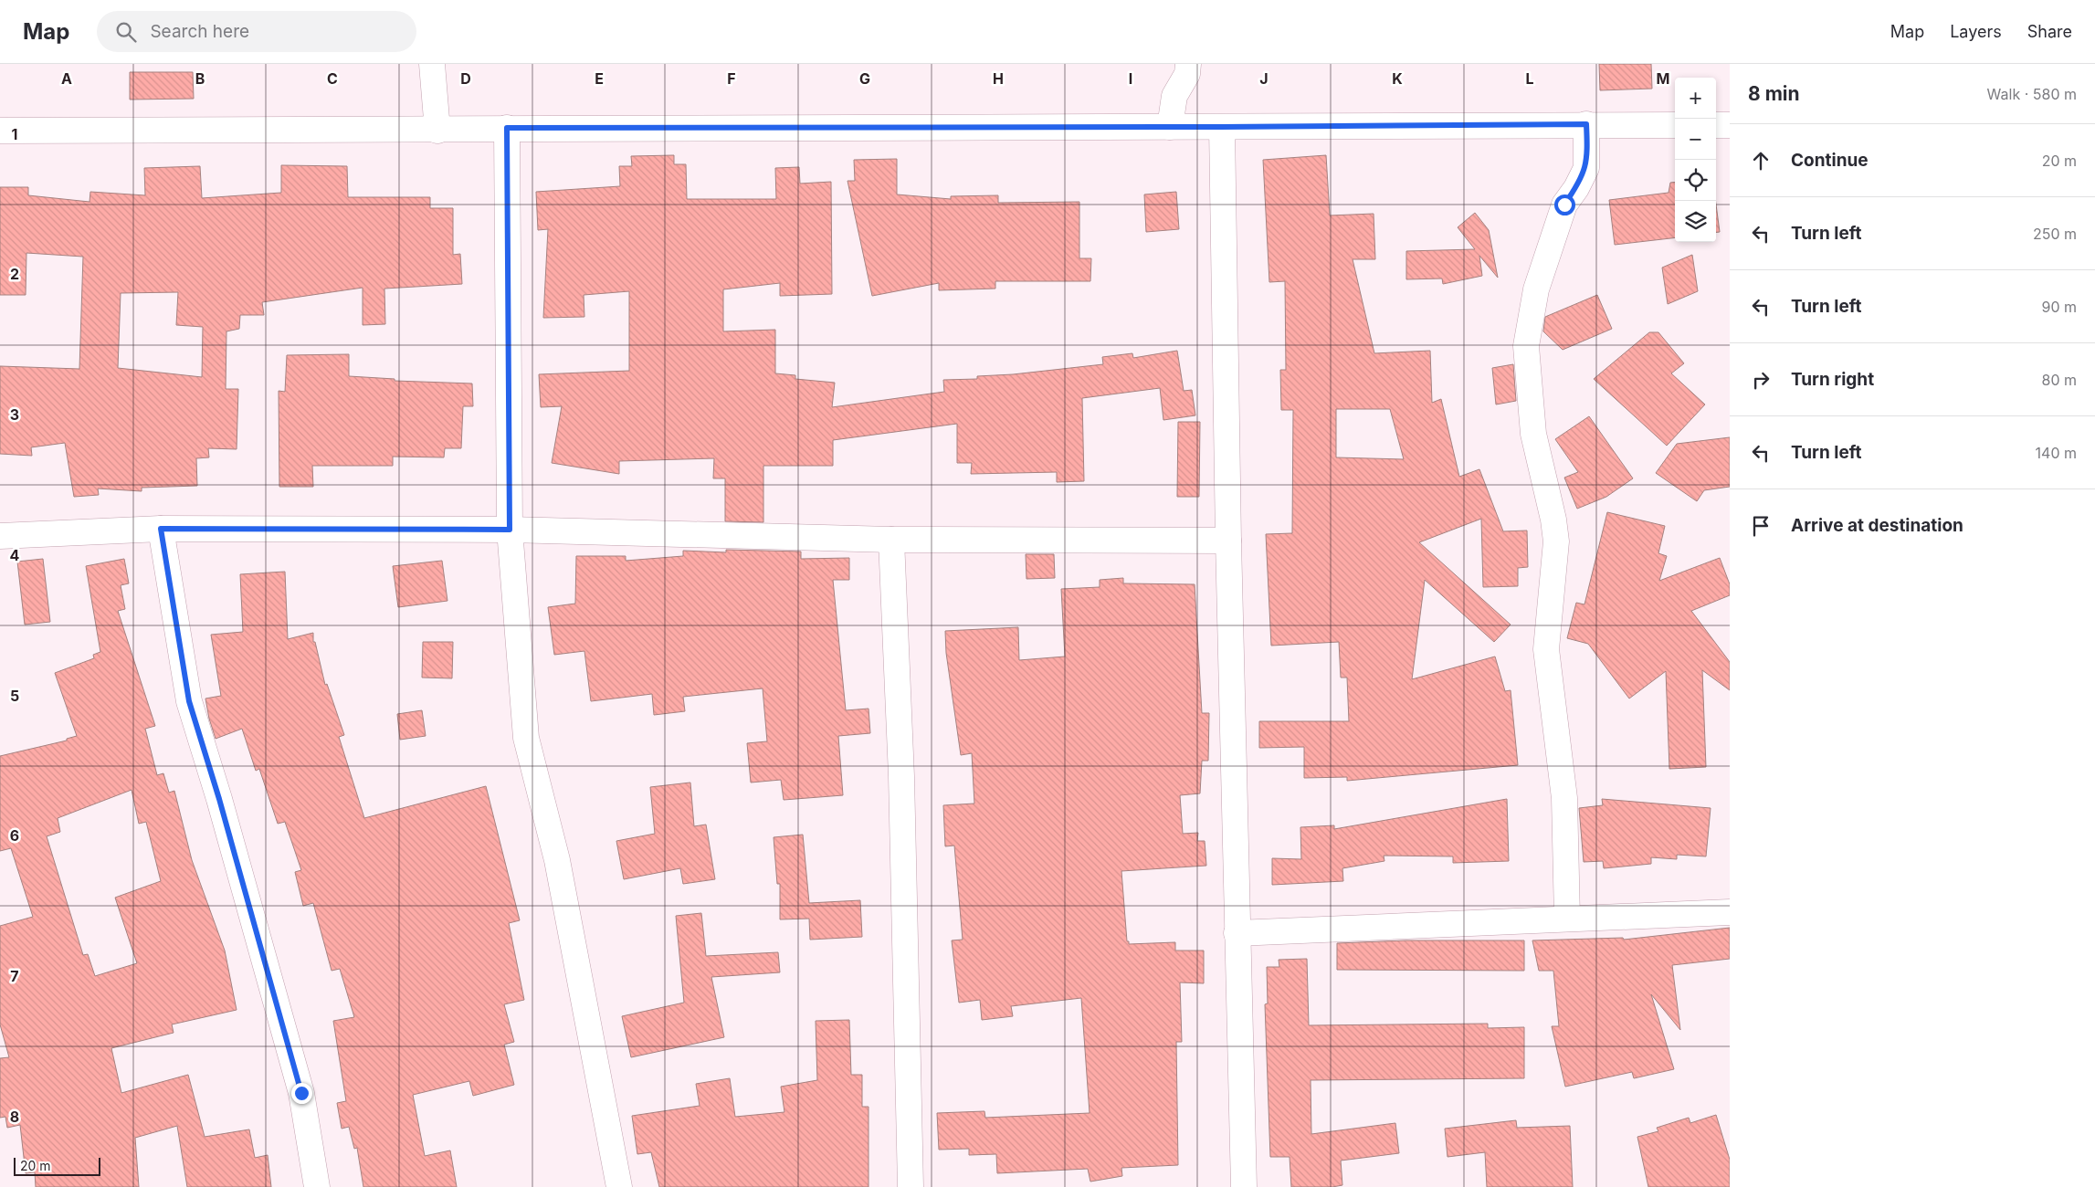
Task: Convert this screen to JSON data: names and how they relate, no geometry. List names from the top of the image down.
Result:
{
  "scale_bar": "20 m",
  "page": {
    "header": "Map",
    "search": "Search here",
    "nav": ["Map", "Layers", "Share"],
    "heading": ["8 min", "Walk · 580 m"],
    "map_buttons": ["+", "−"],
    "list": [
      ["Continue", "20 m"],
      ["Turn left", "250 m"],
      ["Turn left", "90 m"],
      ["Turn right", "80 m"],
      ["Turn left", "140 m"],
      "Arrive at destination"
    ],
    "scale": "20 m"
  },
  "grid": {
    "columns": [
      "A",
      "B",
      "C",
      "D",
      "E",
      "F",
      "G",
      "H",
      "I",
      "J",
      "K",
      "L",
      "M"
    ],
    "rows": [
      "1",
      "2",
      "3",
      "4",
      "5",
      "6",
      "7",
      "8"
    ]
  }
}
